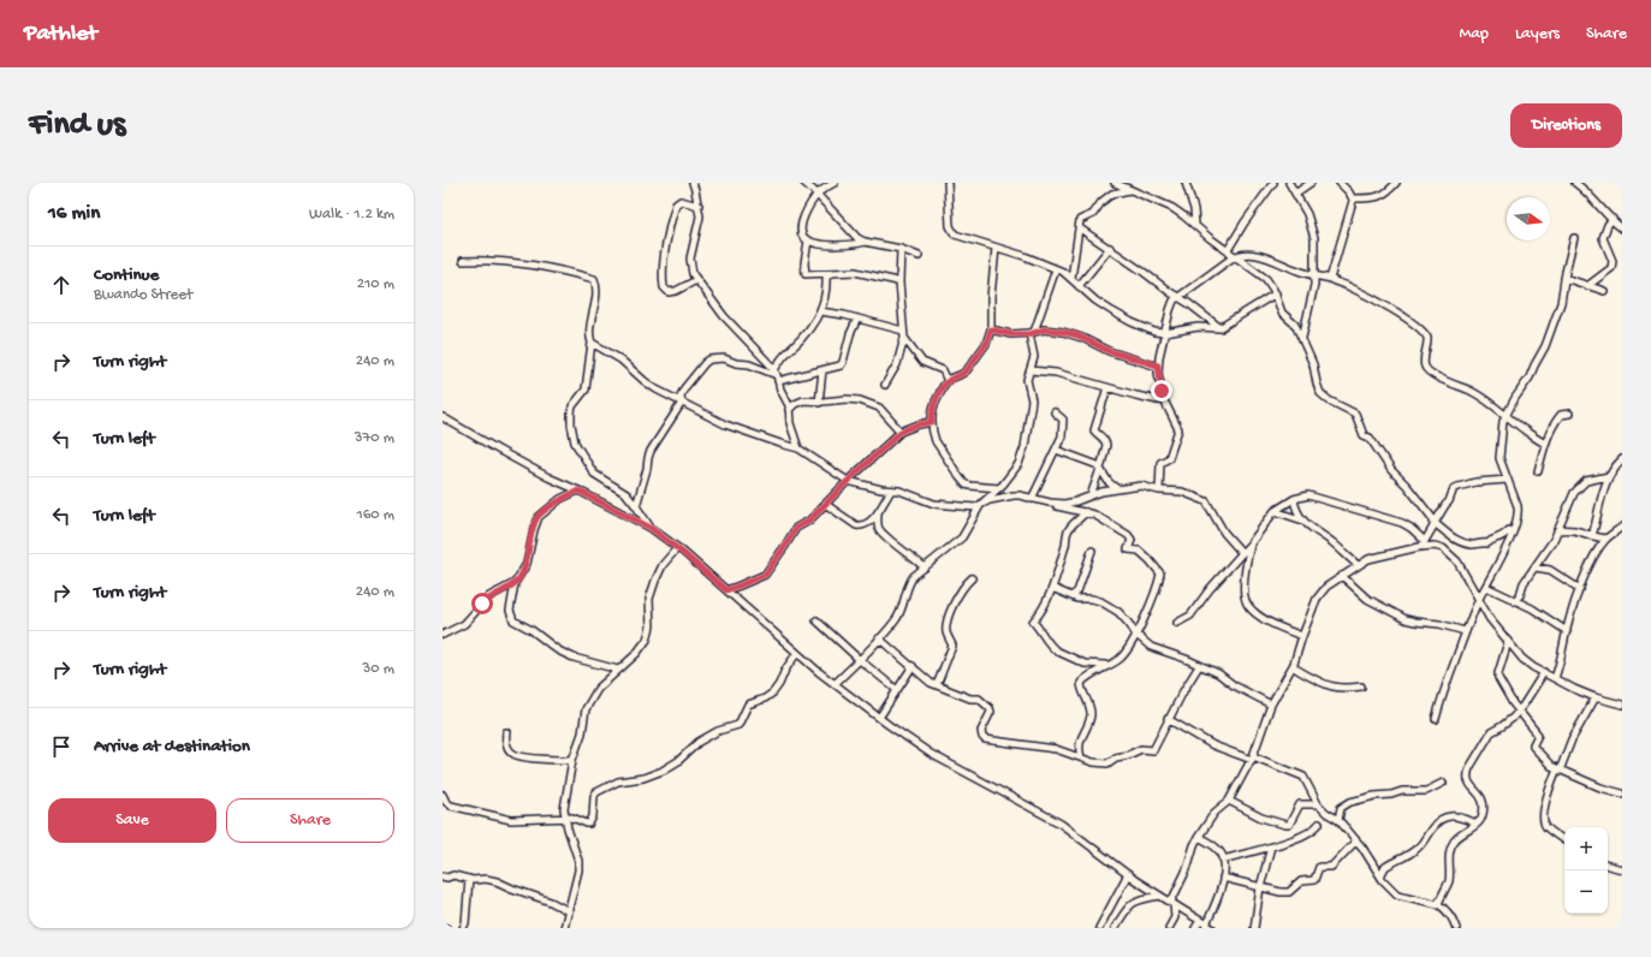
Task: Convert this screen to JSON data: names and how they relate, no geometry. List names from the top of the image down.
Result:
{
  "north": "right",
  "page": {
    "header": "Pathlet",
    "nav": ["Map", "Layers", "Share"],
    "buttons": [
      "Directions",
      ["Save", "Share"]
    ],
    "title": "Find us",
    "heading": ["16 min", "Walk · 1.2 km"],
    "list": [
      ["Continue", "Bwando Street", "210 m"],
      ["Turn right", "240 m"],
      ["Turn left", "370 m"],
      ["Turn left", "160 m"],
      ["Turn right", "240 m"],
      ["Turn right", "30 m"],
      "Arrive at destination"
    ],
    "map_buttons": ["+", "−"]
  }
}
